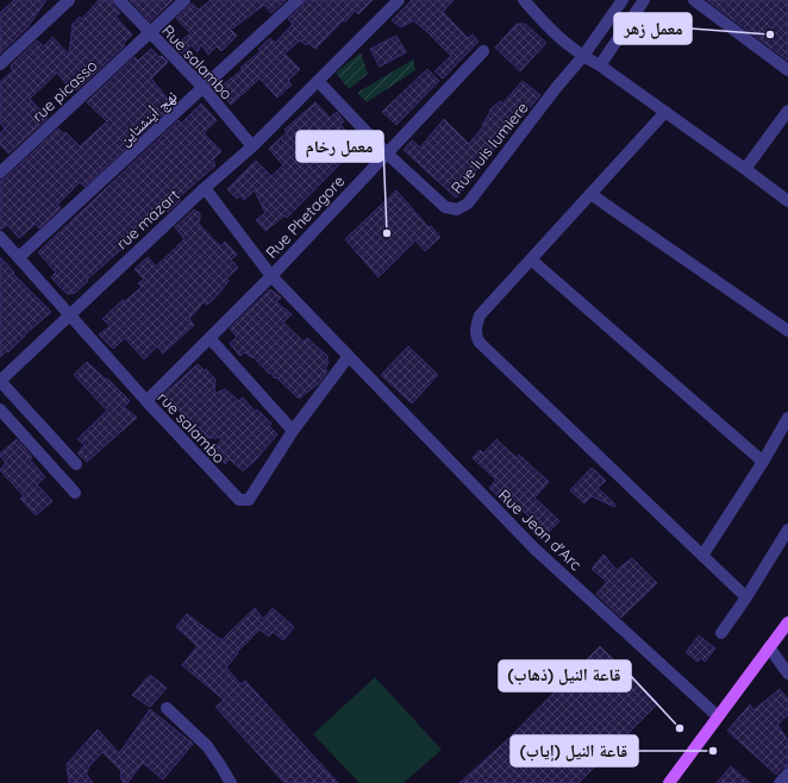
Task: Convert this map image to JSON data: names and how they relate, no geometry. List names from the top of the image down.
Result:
{
  "streets": {
    "street": [
      "Rue salambo",
      "rue picasso",
      "نهج أينشتاين",
      "Rue luis lumiere",
      "Rue Phetagore",
      "rue mazart",
      "rue salambo",
      "Rue Jean d'Arc"
    ]
  },
  "crossings": [
    ["Rue salambo", "rue picasso"],
    ["Rue salambo", "نهج أينشتاين"],
    ["Rue salambo", "rue mazart"],
    ["نهج أينشتاين", "rue salambo"],
    ["Rue luis lumiere", "Rue Phetagore"],
    ["Rue luis lumiere", "rue mazart"],
    ["Rue Phetagore", "rue salambo"],
    ["Rue Phetagore", "Rue Jean d'Arc"],
    ["rue mazart", "rue salambo"],
    ["rue mazart", "Rue Jean d'Arc"],
    ["rue salambo", "Rue Jean d'Arc"]
  ],
  "places": [
    "معمل زهر",
    "معمل رخام",
    "قاعة النيل (ذهاب)",
    "قاعة النيل (إياب)"
  ]
}
